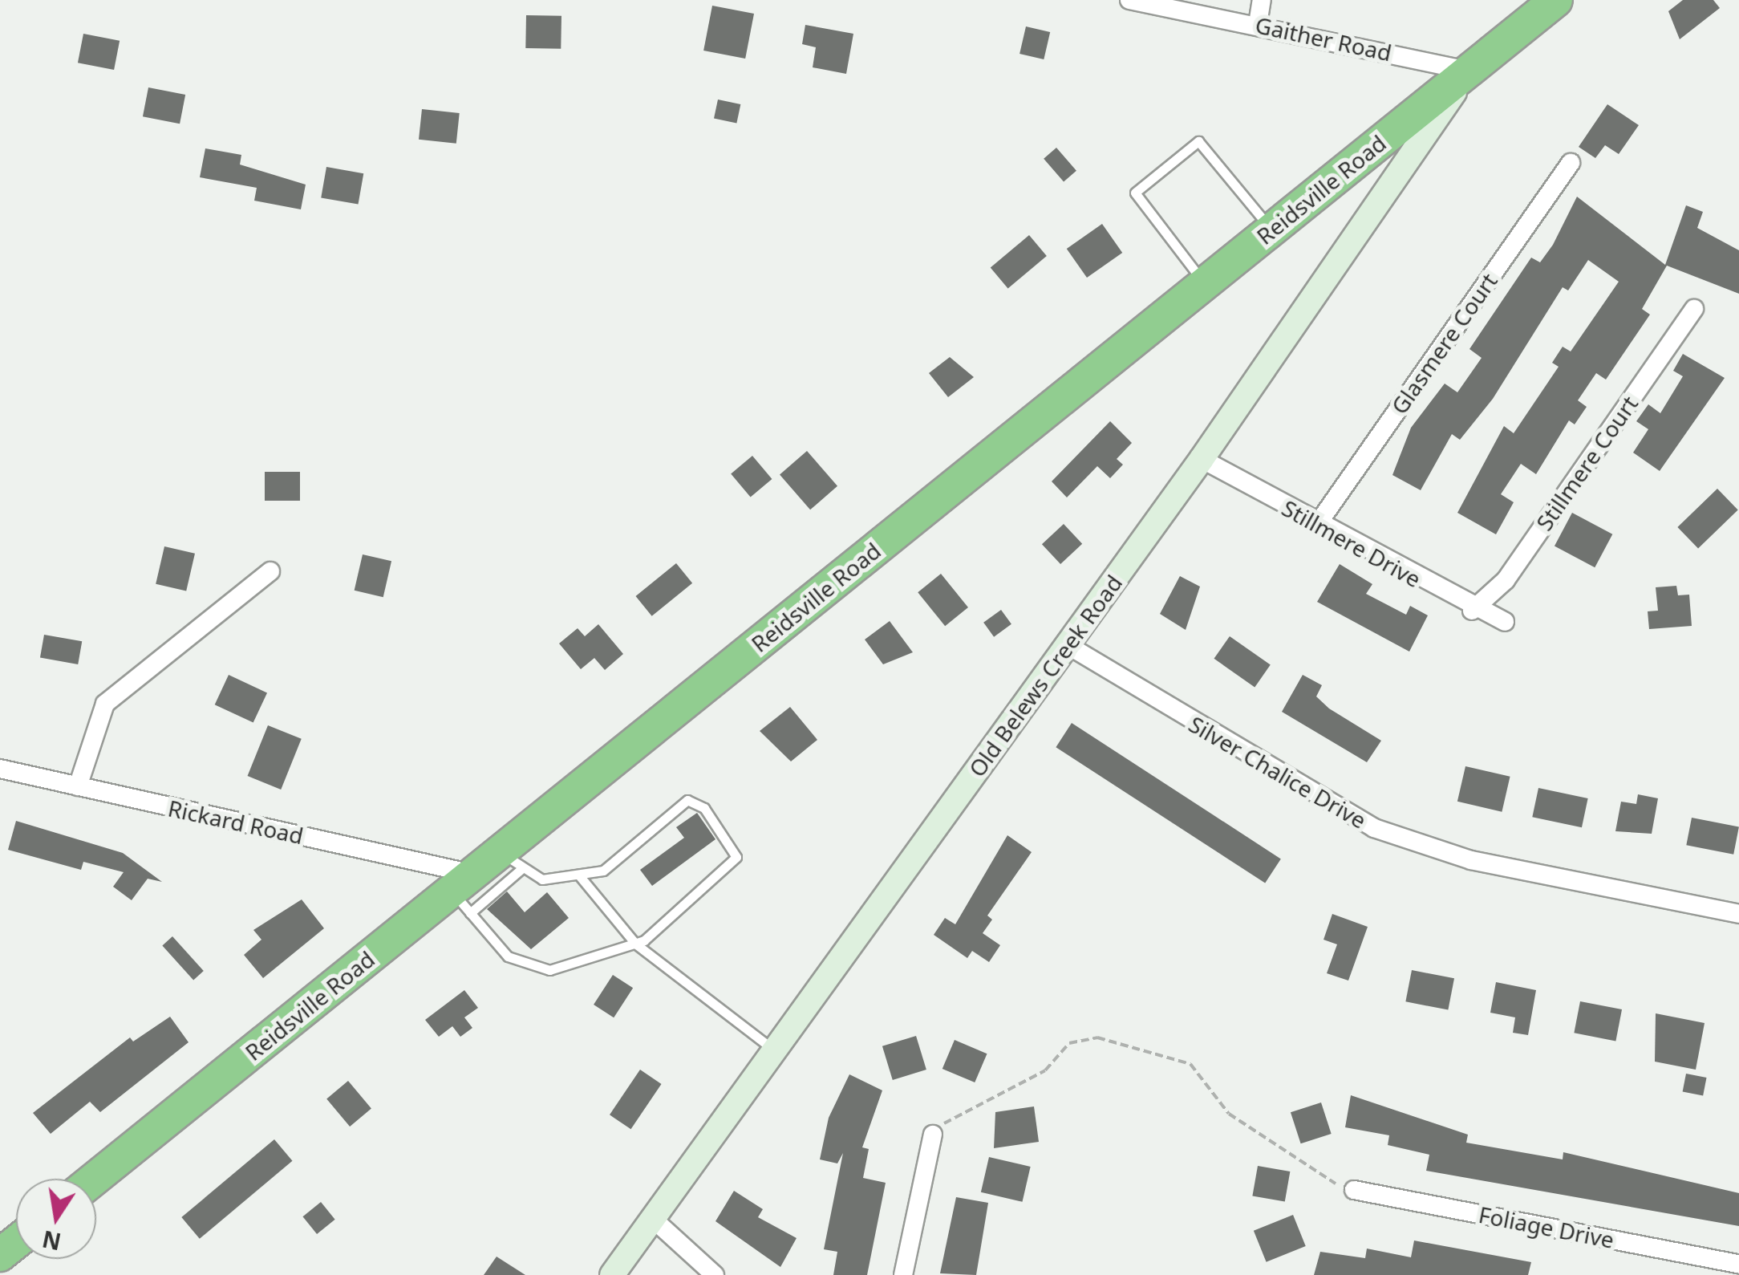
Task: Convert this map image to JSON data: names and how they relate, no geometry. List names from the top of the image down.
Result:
{
  "streets": {
    "highway": ["Reidsville Road"],
    "street": [
      "Gaither Road",
      "Glasmere Court",
      "Stillmere Court",
      "Stillmere Drive",
      "Old Belews Creek Road",
      "Silver Chalice Drive",
      "Rickard Road",
      "Foliage Drive"
    ]
  },
  "crossings": [
    ["Gaither Road", "Reidsville Road"],
    ["Gaither Road", "Old Belews Creek Road"],
    ["Reidsville Road", "Old Belews Creek Road"],
    ["Reidsville Road", "Rickard Road"],
    ["Glasmere Court", "Stillmere Drive"],
    ["Stillmere Court", "Stillmere Drive"],
    ["Stillmere Drive", "Old Belews Creek Road"],
    ["Old Belews Creek Road", "Silver Chalice Drive"]
  ],
  "north": "bottom"
}
